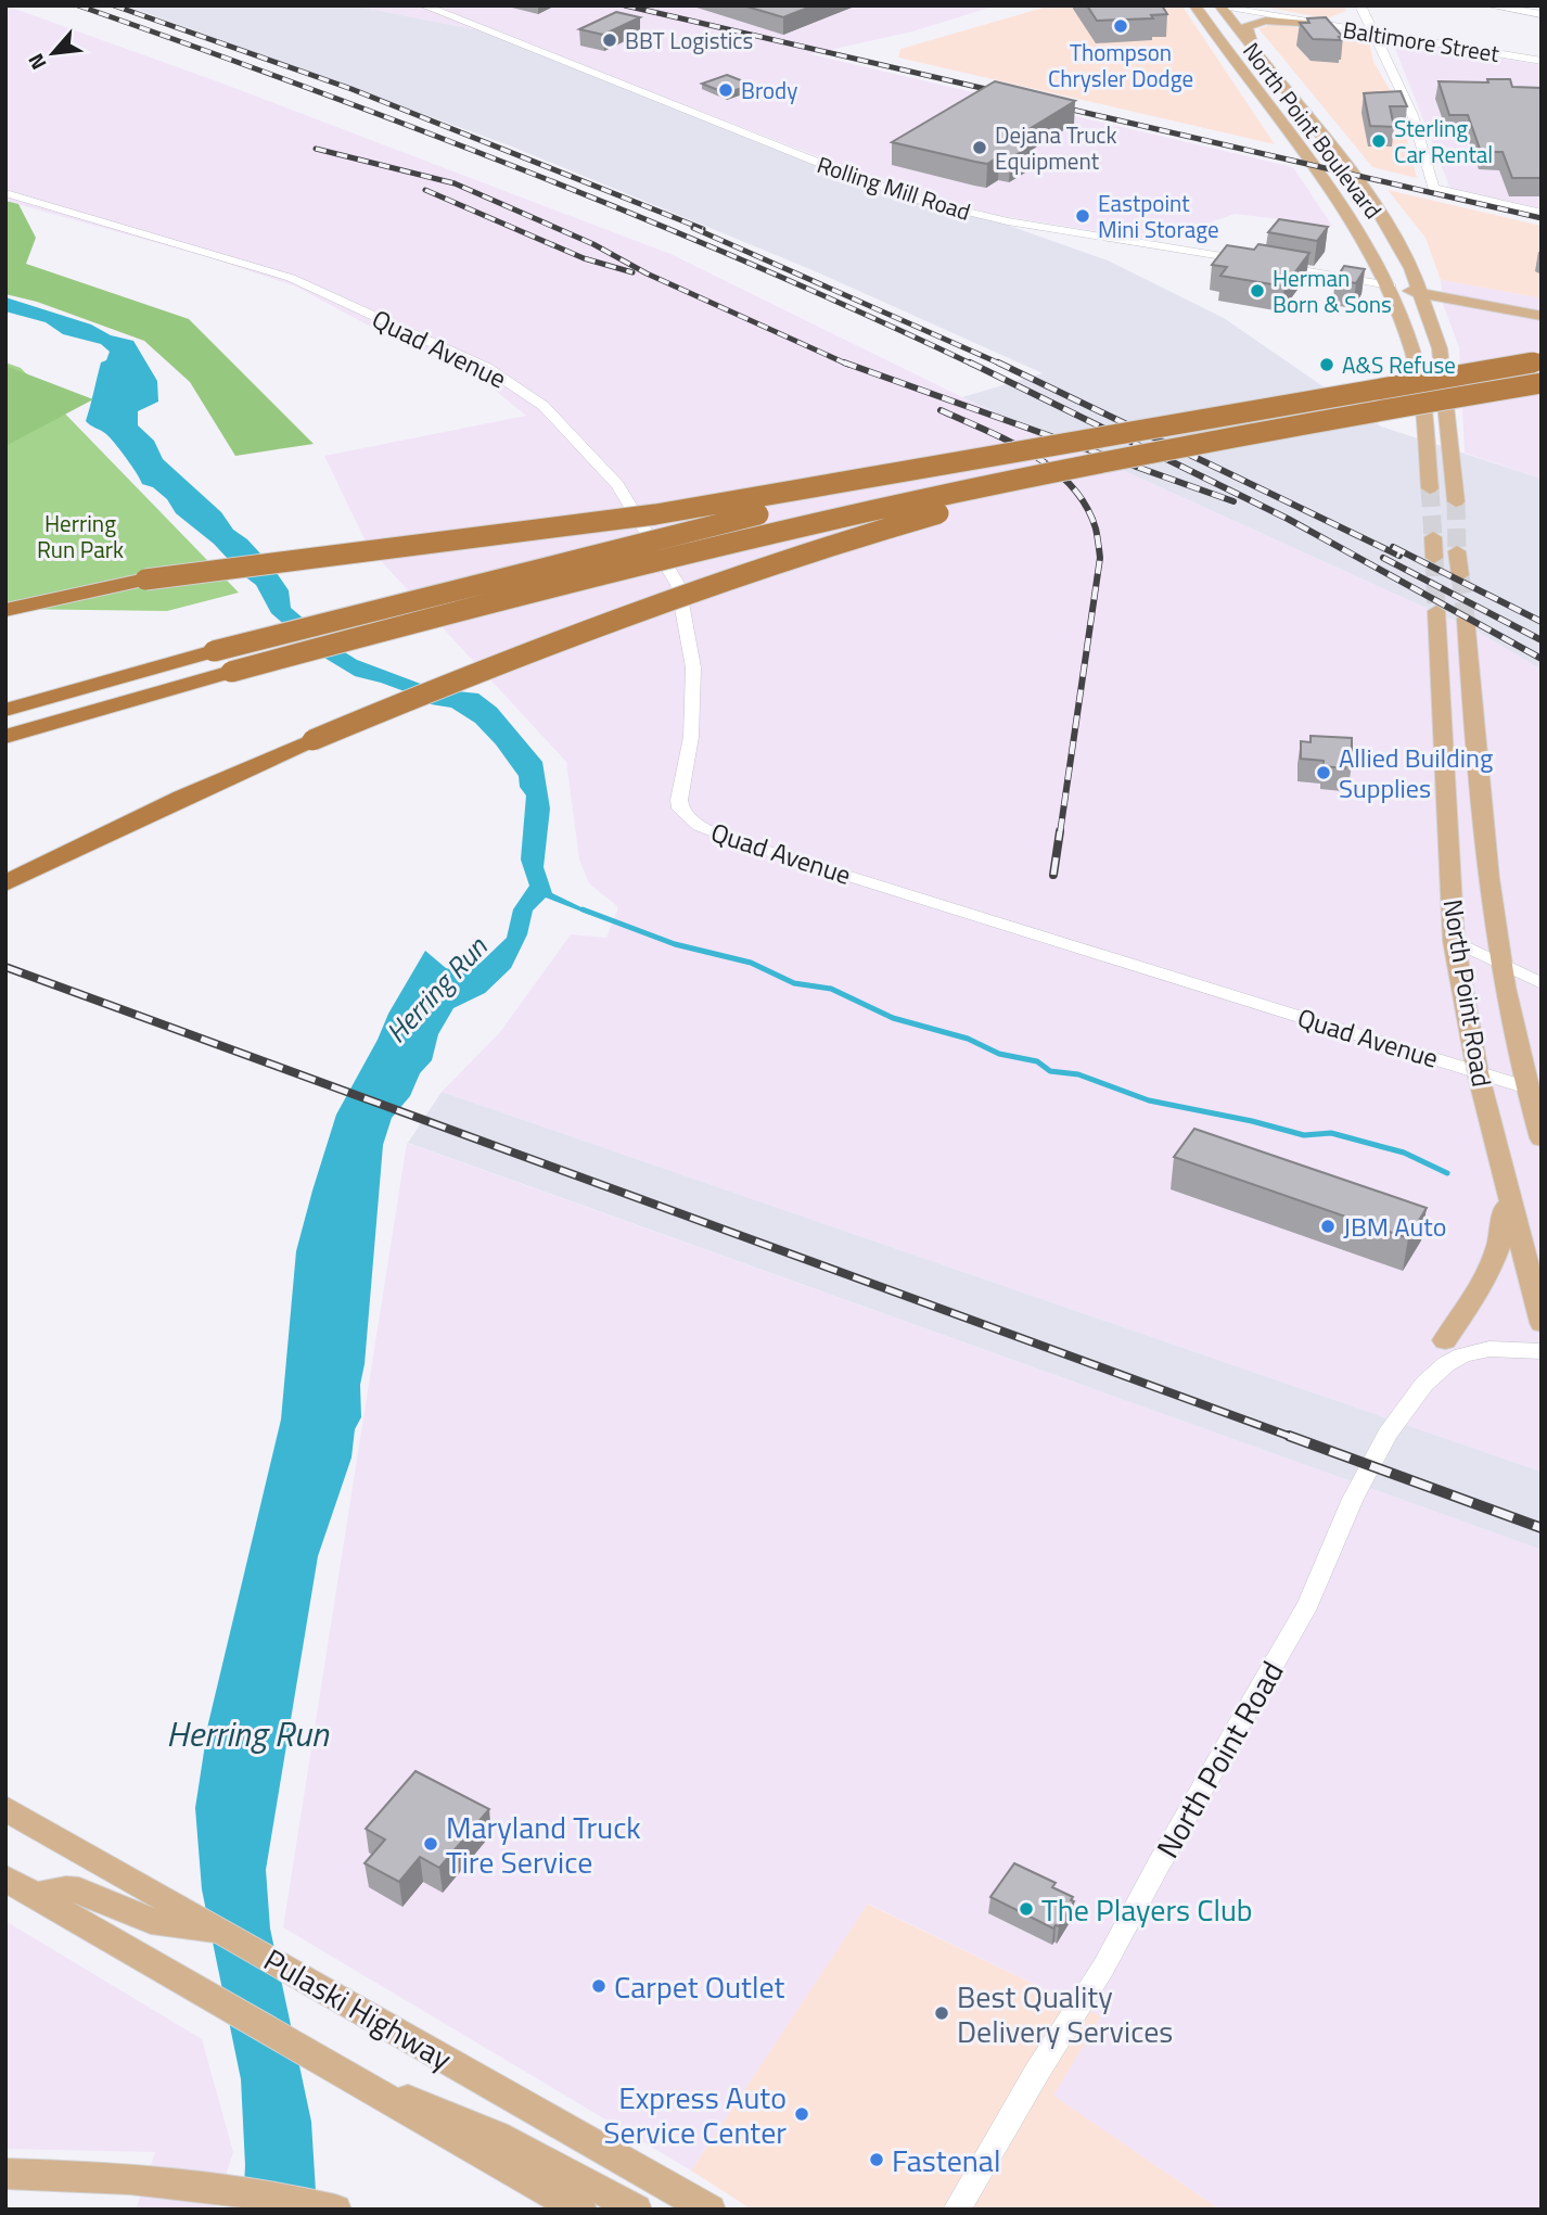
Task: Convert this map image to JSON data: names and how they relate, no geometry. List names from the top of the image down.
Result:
{
  "streets": {
    "main road": ["North Point Boulevard", "North Point Road", "Pulaski Highway"],
    "street": ["Baltimore Street", "Rolling Mill Road", "Quad Avenue"]
  },
  "crossings": [
    ["Baltimore Street", "North Point Boulevard"],
    ["Quad Avenue", "North Point Road"]
  ],
  "water": ["Herring Run"],
  "parks": ["Herring Run Park"],
  "places": [
    "Thompson Chrysler Dodge",
    "BBT Logistics",
    "Brody",
    "Sterling Car Rental",
    "Dejana Truck Equipment",
    "Eastpoint Mini Storage",
    "Herman Born & Sons",
    "A&S Refuse",
    "Allied Building Supplies",
    "JBM Auto",
    "Maryland Truck Tire Service",
    "The Players Club",
    "Carpet Outlet",
    "Best Quality Delivery Services",
    "Express Auto Service Center",
    "Fastenal"
  ],
  "north": "bottom left"
}
